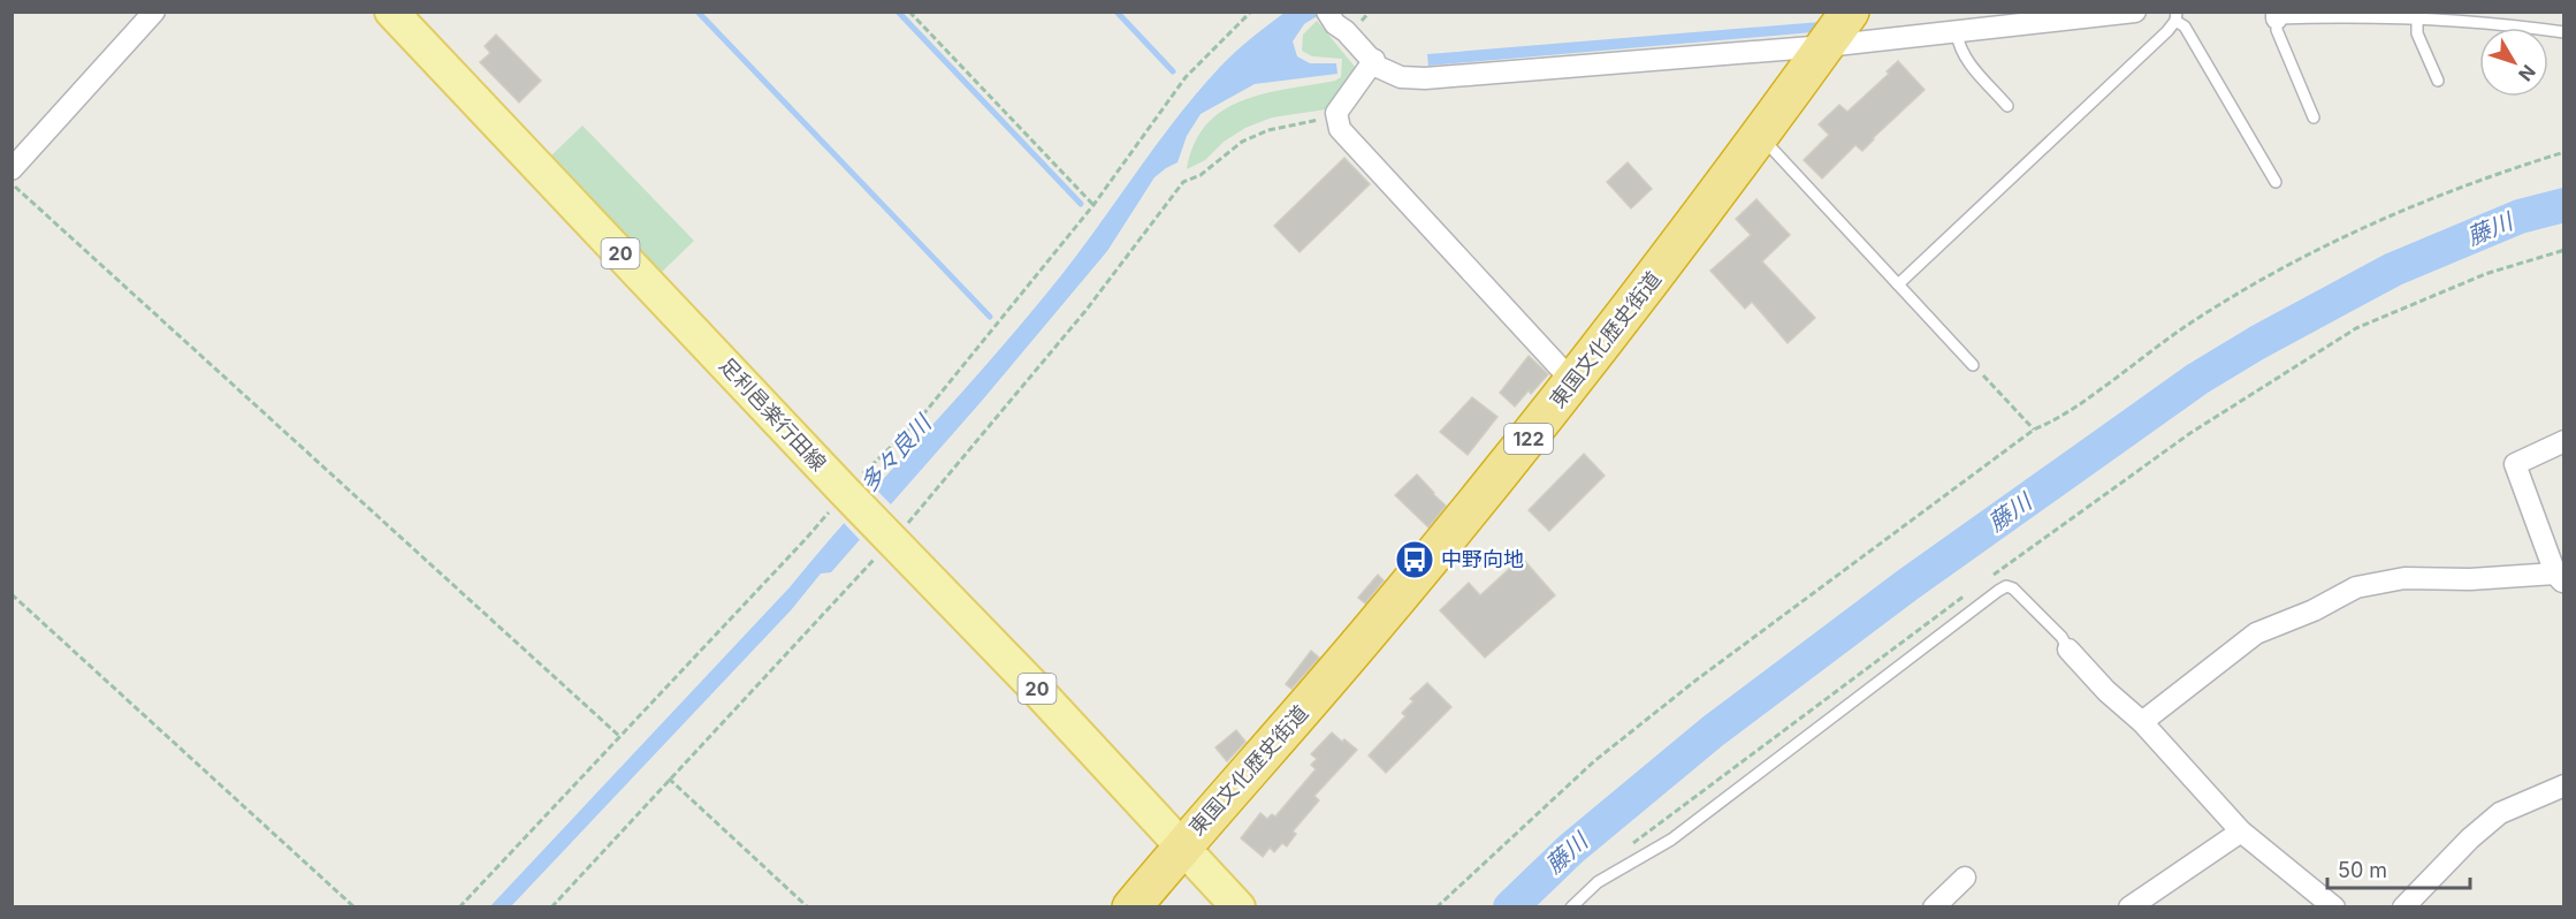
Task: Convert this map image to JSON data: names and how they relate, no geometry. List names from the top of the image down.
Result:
{
  "streets": {
    "highway": ["東国文化歴史街道", "122"],
    "main road": ["20", "足利邑楽行田線"]
  },
  "crossings": [
    ["東国文化歴史街道", "足利邑楽行田線"]
  ],
  "water": ["藤川", "多々良川"],
  "places": {
    "bus stop": ["中野向地"]
  },
  "scale_bar": "50 m",
  "north": "bottom right"
}
